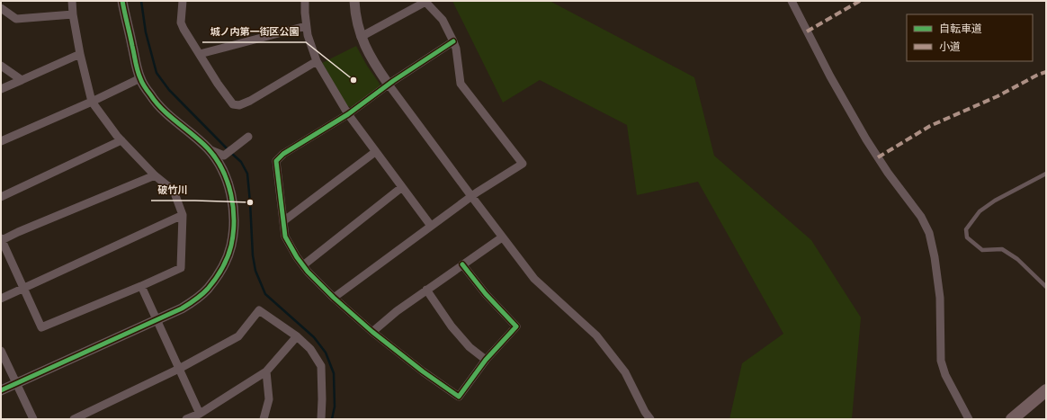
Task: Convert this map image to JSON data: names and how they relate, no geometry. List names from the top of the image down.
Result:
{
  "places": ["城ノ内第一街区公園", "破竹川"],
  "legend": ["自転車道", "小道"]
}
